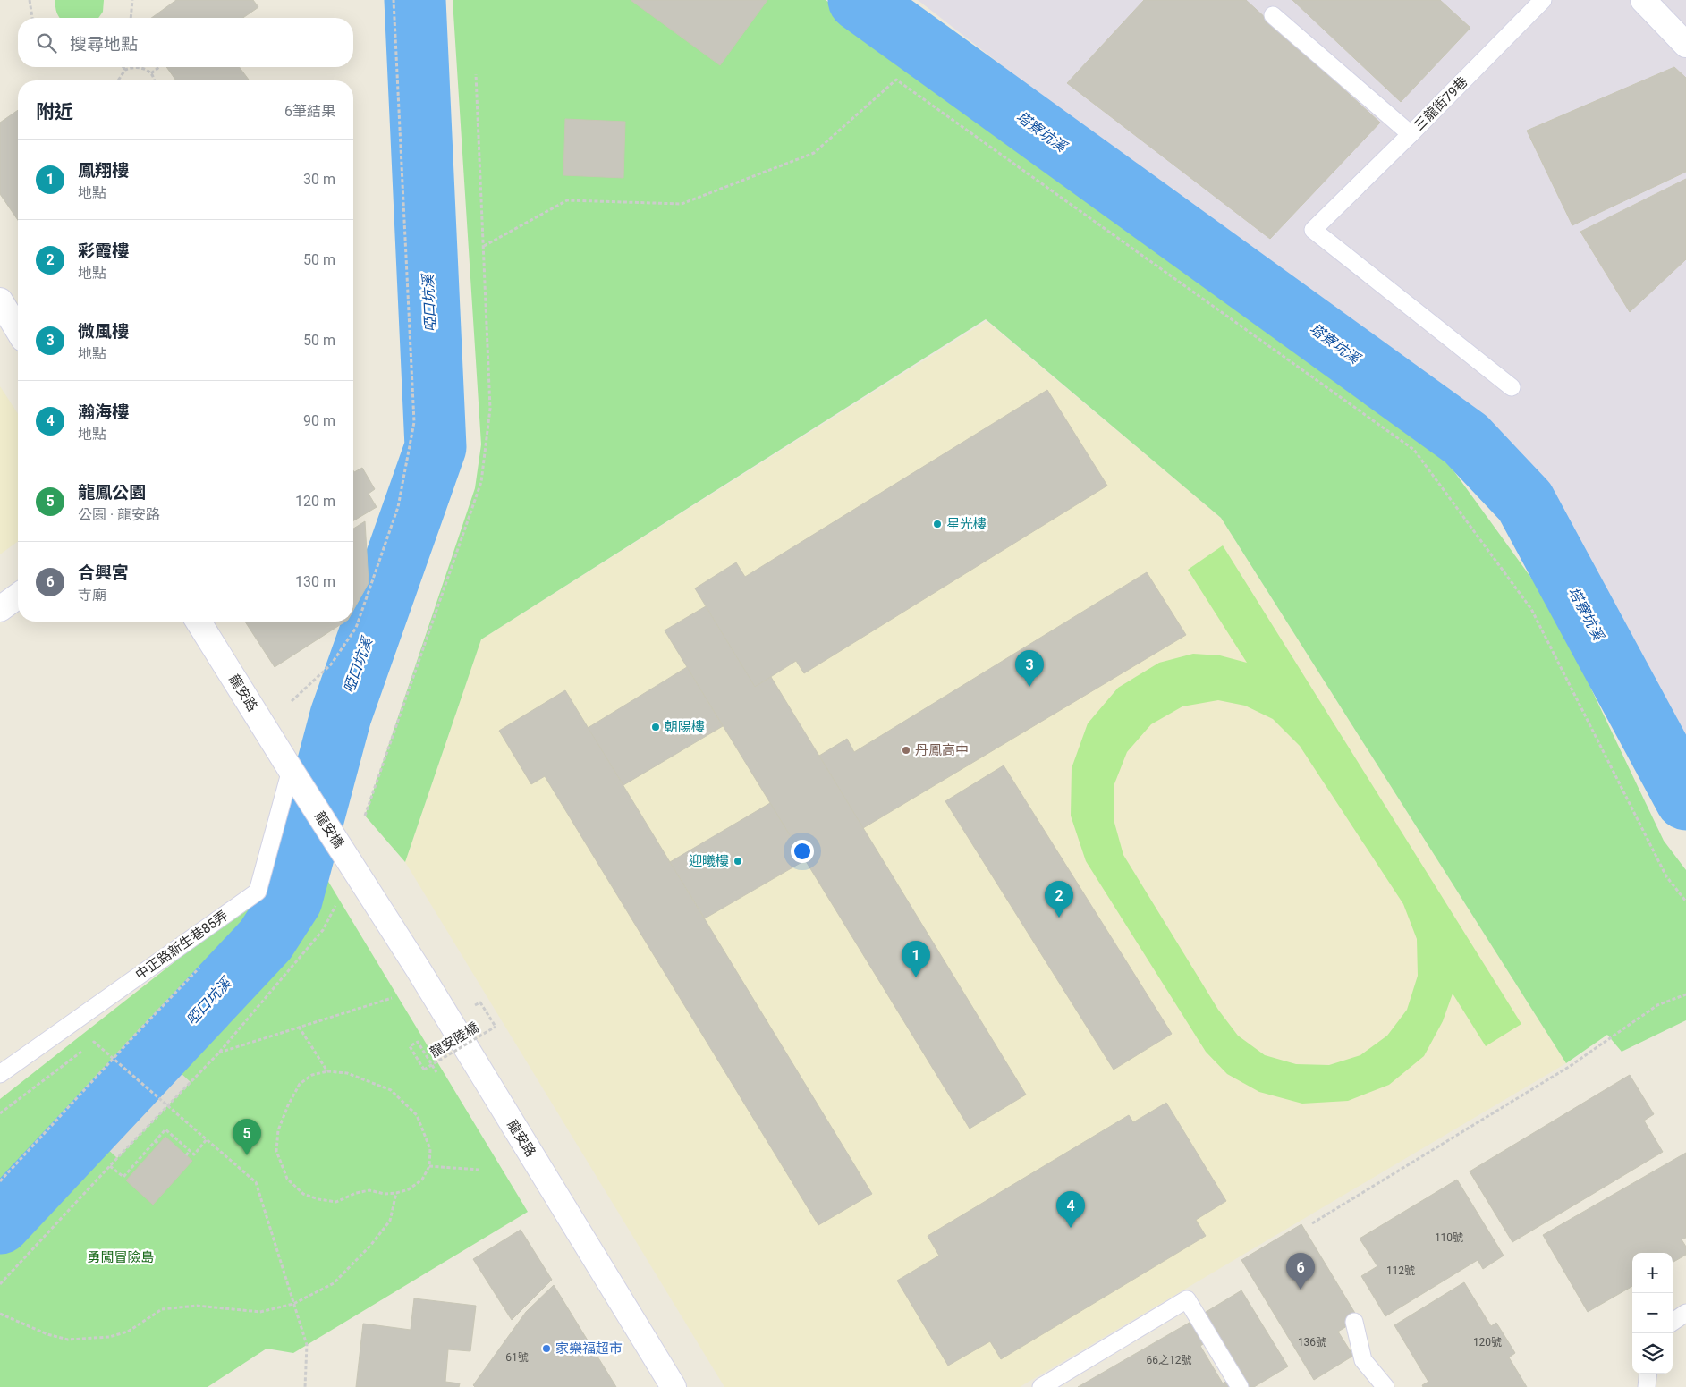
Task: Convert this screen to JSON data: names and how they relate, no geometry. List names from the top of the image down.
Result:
{
  "streets": {
    "street": ["龍安路", "龍安橋"],
    "lane": ["三龍街79巷", "中正路新生巷85弄"],
    "path": ["龍安陸橋"]
  },
  "crossings": [
    ["龍安路", "龍安橋"],
    ["龍安路", "中正路新生巷85弄"],
    ["龍安橋", "中正路新生巷85弄"]
  ],
  "water": ["塔寮坑溪", "啞口坑溪"],
  "parks": ["勇闖冒險島"],
  "places": [
    "星光樓",
    "朝陽樓",
    "丹鳳高中",
    "迎曦樓",
    "家樂福超市"
  ],
  "house_numbers": [
    "110號",
    "112號",
    "136號",
    "120號",
    "61號",
    "66之12號"
  ],
  "page": {
    "search": "搜尋地點",
    "heading": ["附近", "6筆結果"],
    "list": [
      {
        "mark": "1",
        "name": "鳳翔樓",
        "note": "地點",
        "value": "30 m"
      },
      {
        "mark": "2",
        "name": "彩霞樓",
        "note": "地點",
        "value": "50 m"
      },
      {
        "mark": "3",
        "name": "微風樓",
        "note": "地點",
        "value": "50 m"
      },
      {
        "mark": "4",
        "name": "瀚海樓",
        "note": "地點",
        "value": "90 m"
      },
      {
        "mark": "5",
        "name": "龍鳳公園",
        "note": "公園 · 龍安路",
        "value": "120 m"
      },
      {
        "mark": "6",
        "name": "合興宮",
        "note": "寺廟",
        "value": "130 m"
      }
    ],
    "pins": [
      "3",
      "2",
      "1",
      "5",
      "4",
      "6"
    ],
    "map_buttons": ["+", "−"]
  }
}
